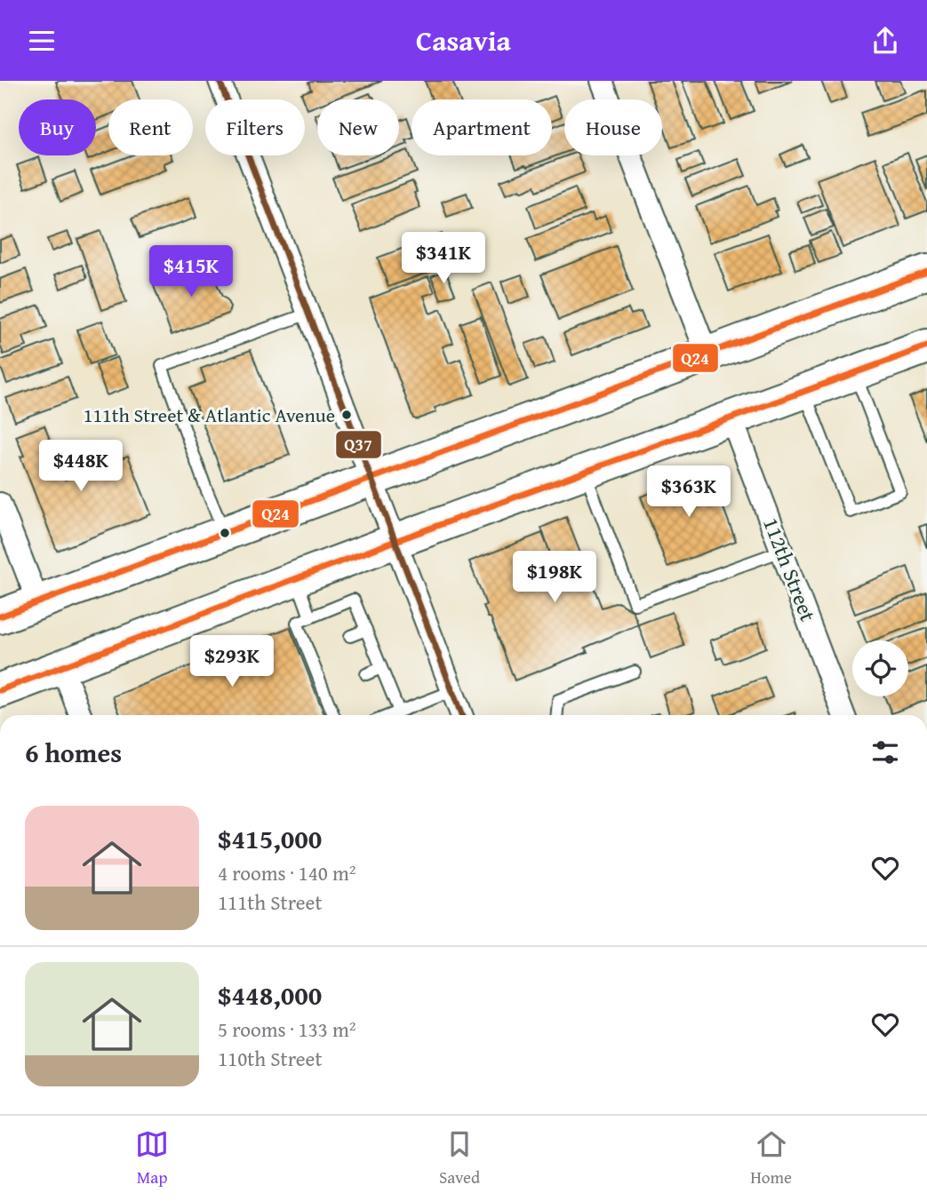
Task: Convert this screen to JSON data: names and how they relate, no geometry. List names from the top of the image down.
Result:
{
  "streets": {
    "street": ["112th Street"]
  },
  "places": ["111th Street & Atlantic Avenue"],
  "lines": ["transit line Q37", "transit line Q24"],
  "page": {
    "header": "Casavia",
    "chip": [
      "Buy",
      "Rent",
      "Filters",
      "New",
      "Apartment",
      "House"
    ],
    "price": [
      "$341K",
      "$415K",
      "$448K",
      "$363K",
      "$198K",
      "$293K"
    ],
    "heading": "6 homes",
    "list": [
      {
        "name": "$415,000",
        "note": "4 rooms · 140 m² · 111th Street"
      },
      {
        "name": "$448,000",
        "note": "5 rooms · 133 m² · 110th Street"
      }
    ],
    "tabs": ["Map", "Saved", "Home"]
  }
}
